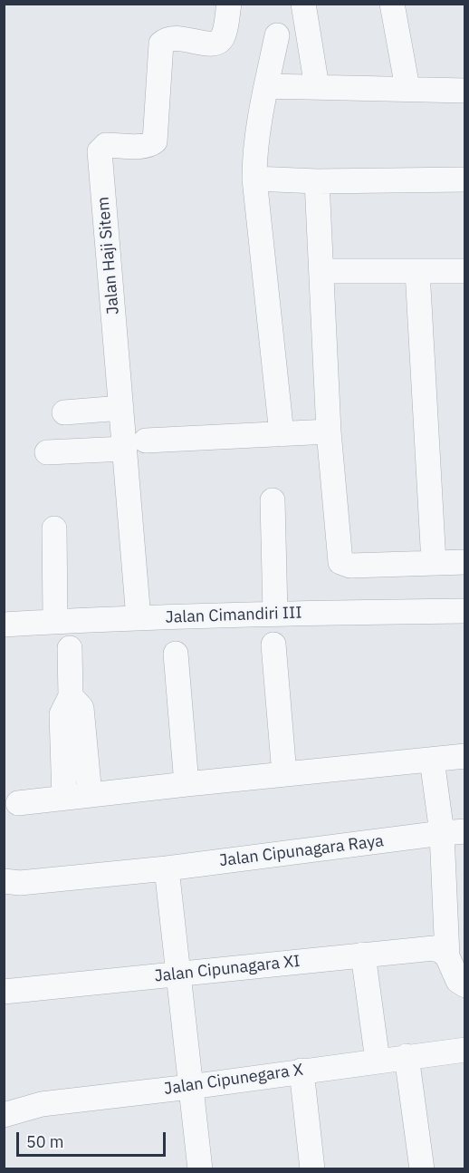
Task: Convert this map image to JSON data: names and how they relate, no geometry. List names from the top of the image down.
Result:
{
  "streets": {
    "street": [
      "Jalan Haji Sitem",
      "Jalan Cimandiri III",
      "Jalan Cipunagara Raya",
      "Jalan Cipunagara XI",
      "Jalan Cipunegara X"
    ]
  },
  "crossings": [
    ["Jalan Haji Sitem", "Jalan Cimandiri III"]
  ],
  "scale_bar": "50 m"
}
